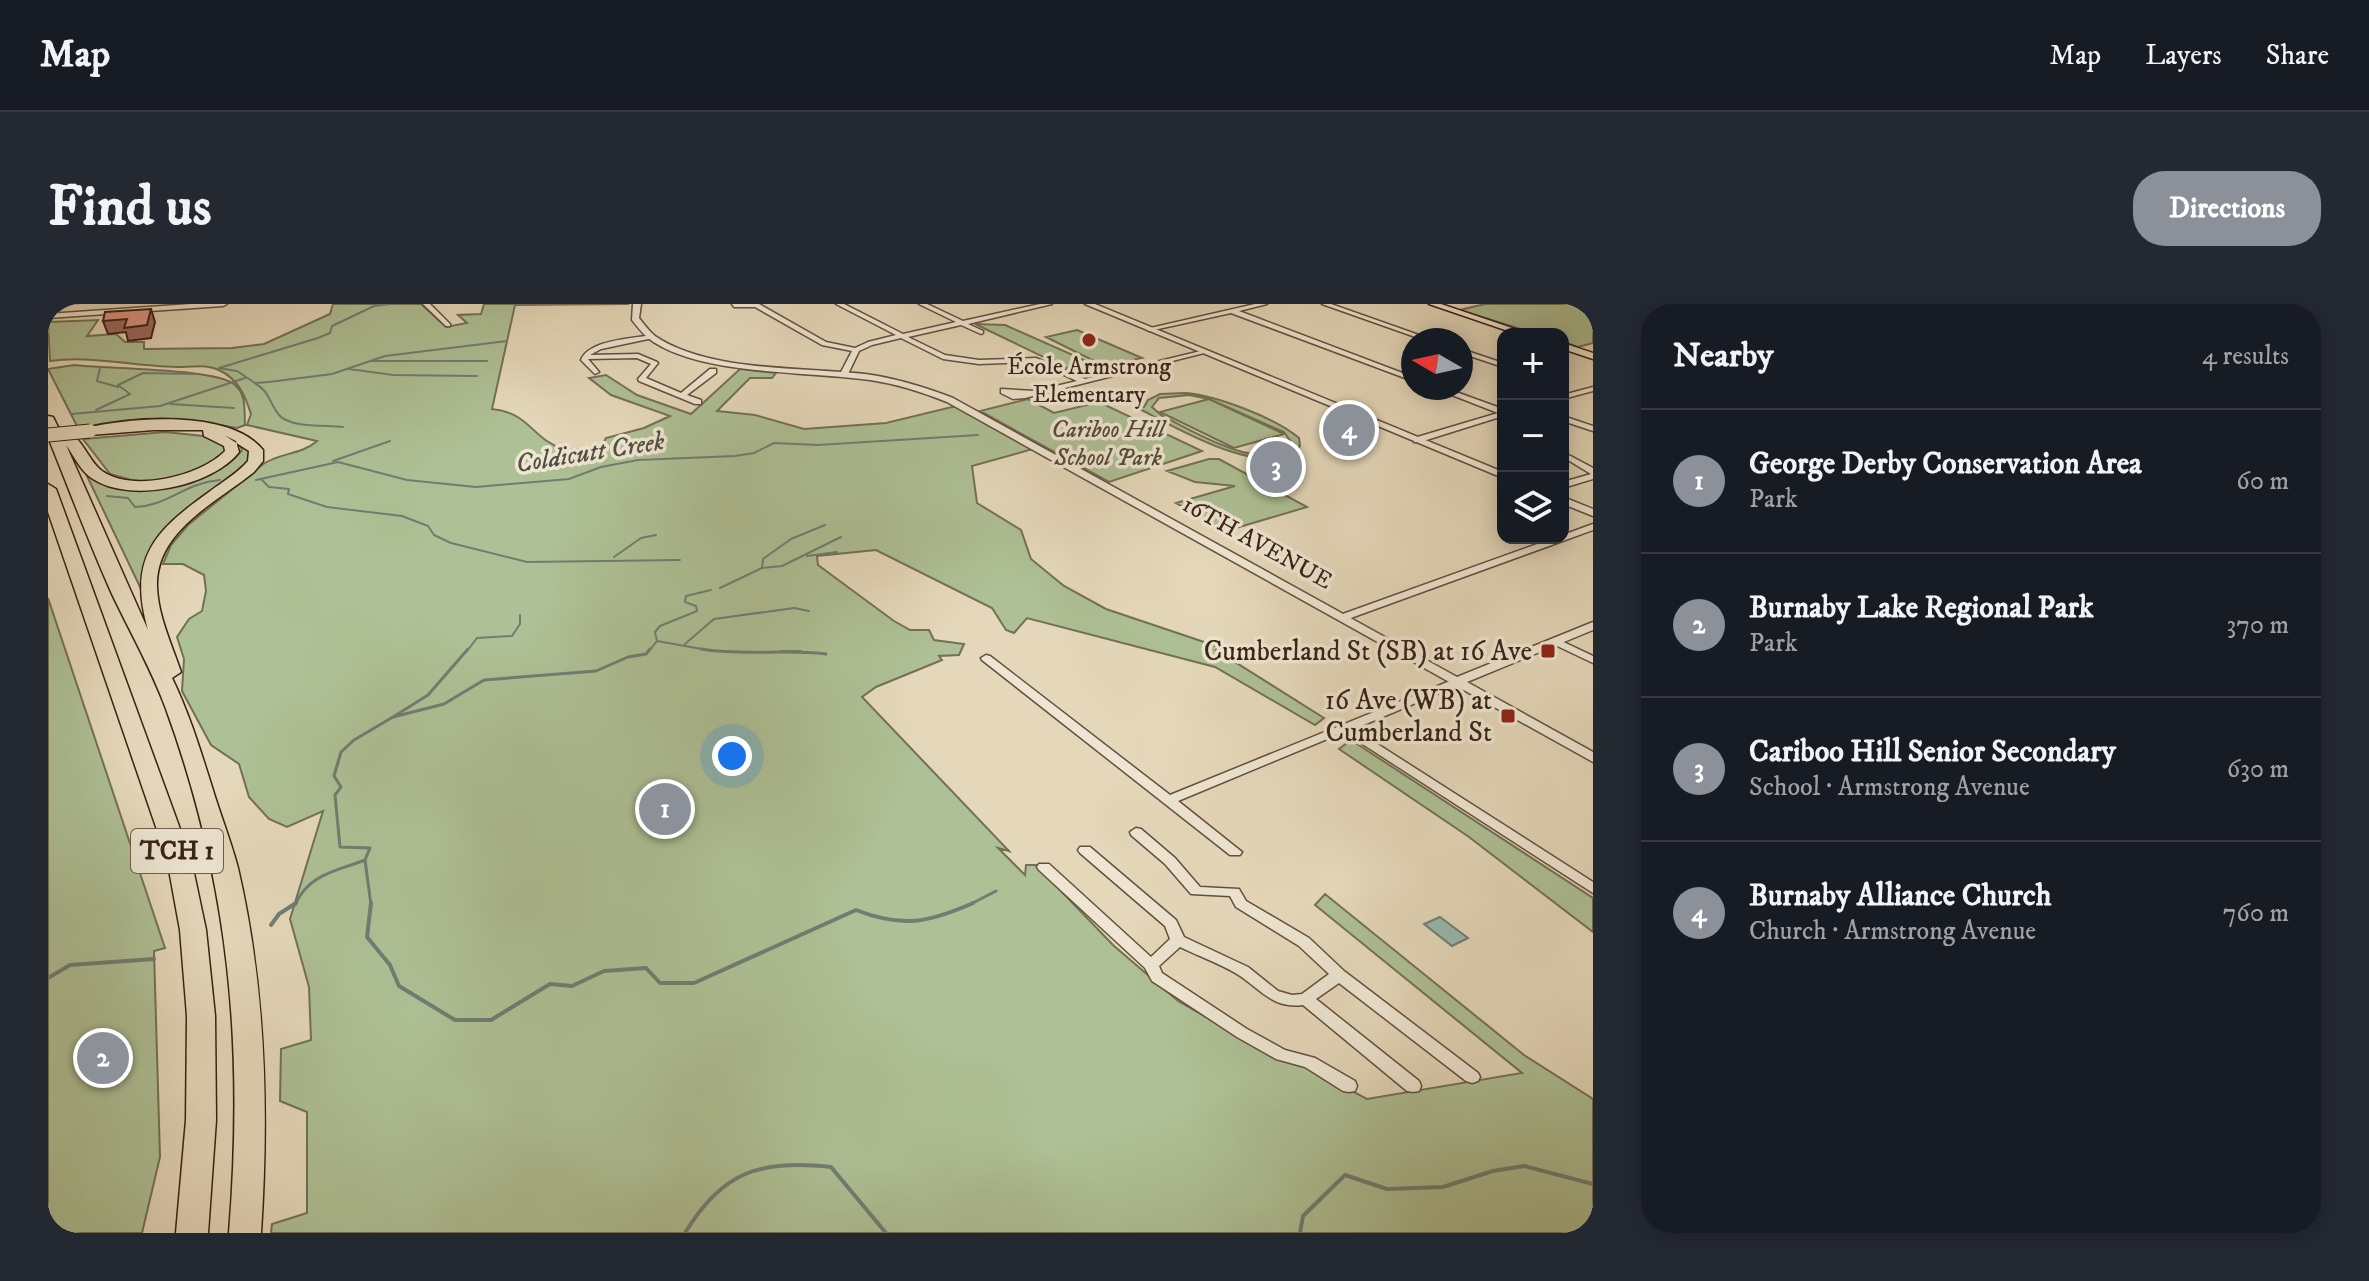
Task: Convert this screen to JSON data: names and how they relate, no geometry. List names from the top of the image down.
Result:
{
  "streets": {
    "highway": ["TCH 1"],
    "street": ["16TH AVENUE"]
  },
  "water": ["Coldicutt Creek"],
  "parks": ["Cariboo Hill School Park"],
  "places": {
    "other": ["École Armstrong Elementary"],
    "transit": ["Cumberland St (SB) at 16 Ave", "16 Ave (WB) at Cumberland St"]
  },
  "north": "left",
  "page": {
    "header": "Map",
    "nav": ["Map", "Layers", "Share"],
    "buttons": "Directions",
    "title": "Find us",
    "heading": ["Nearby", "4 results"],
    "map_buttons": ["+", "−"],
    "pins": [
      "4",
      "3",
      "1",
      "2"
    ],
    "list": [
      {
        "mark": "1",
        "name": "George Derby Conservation Area",
        "note": "Park",
        "value": "60 m"
      },
      {
        "mark": "2",
        "name": "Burnaby Lake Regional Park",
        "note": "Park",
        "value": "370 m"
      },
      {
        "mark": "3",
        "name": "Cariboo Hill Senior Secondary",
        "note": "School · Armstrong Avenue",
        "value": "630 m"
      },
      {
        "mark": "4",
        "name": "Burnaby Alliance Church",
        "note": "Church · Armstrong Avenue",
        "value": "760 m"
      }
    ]
  }
}
